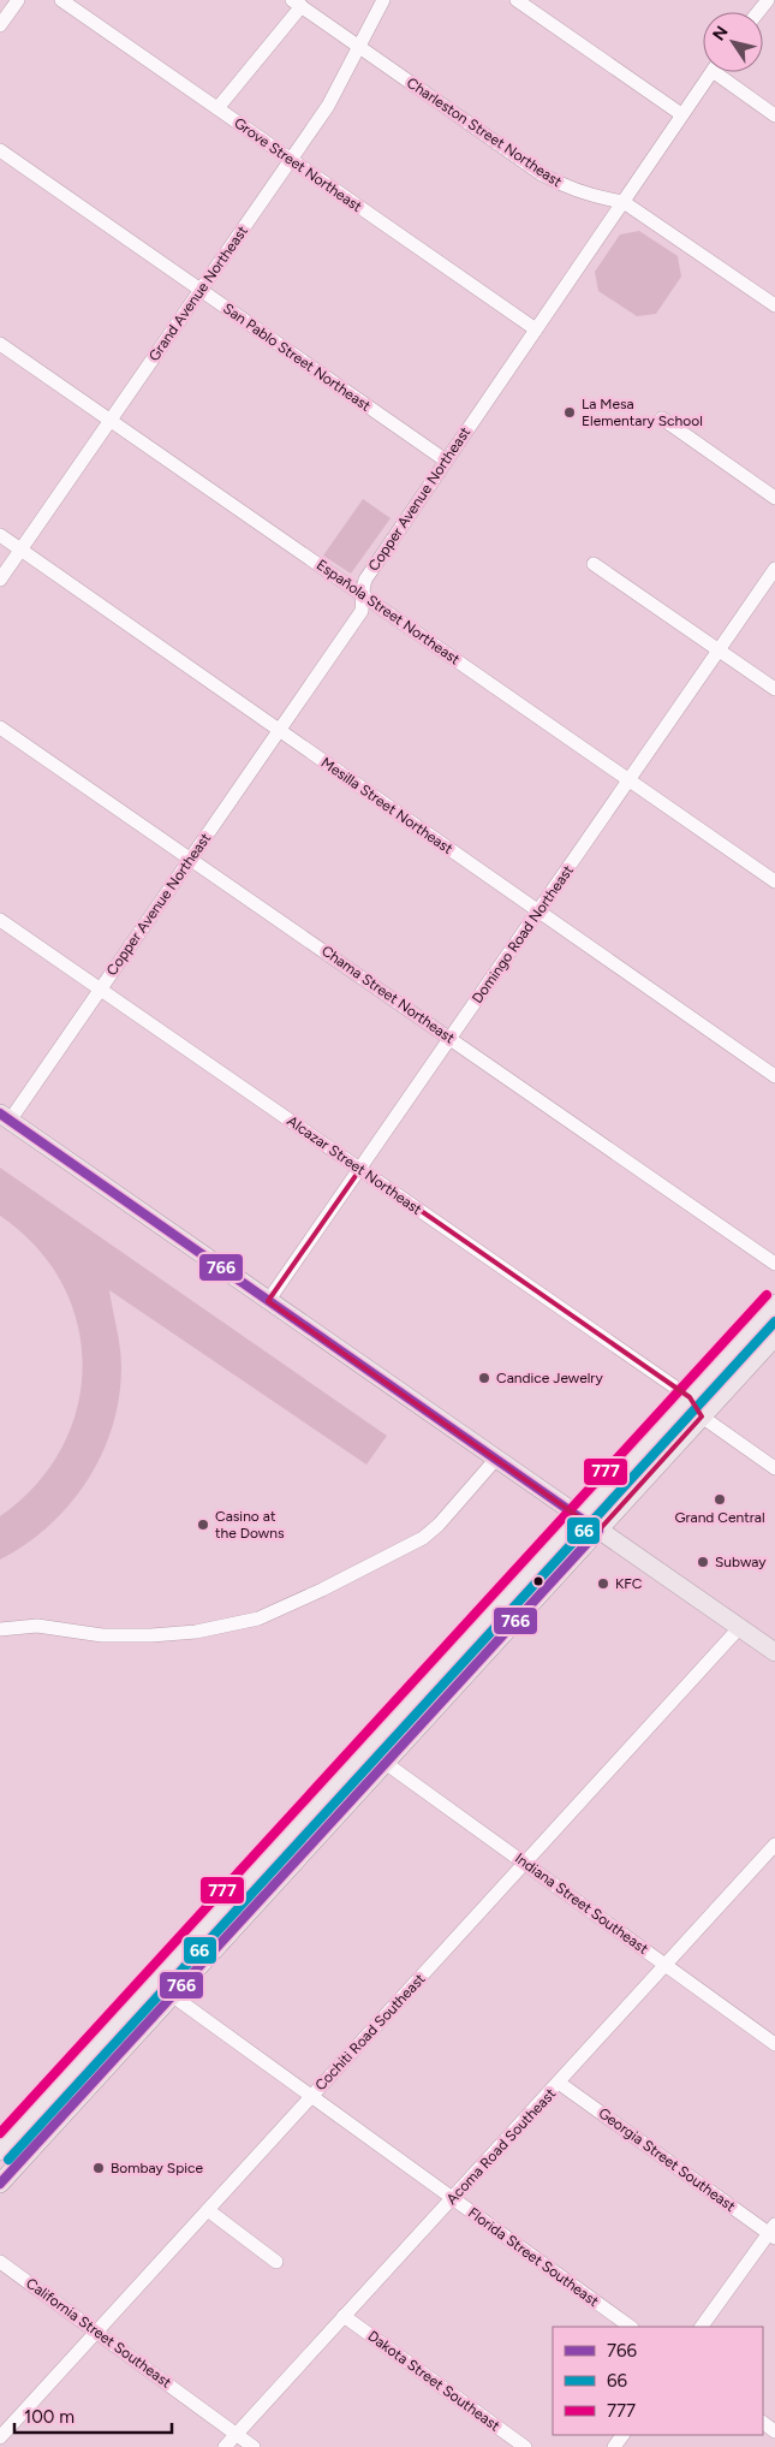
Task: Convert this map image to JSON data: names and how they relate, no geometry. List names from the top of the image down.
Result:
{
  "streets": {
    "street": [
      "Charleston Street Northeast",
      "Grove Street Northeast",
      "Grand Avenue Northeast",
      "San Pablo Street Northeast",
      "Copper Avenue Northeast",
      "Española Street Northeast",
      "Mesilla Street Northeast",
      "Domingo Road Northeast",
      "Chama Street Northeast",
      "Alcazar Street Northeast",
      "Indiana Street Southeast",
      "Cochiti Road Southeast",
      "Acoma Road Southeast",
      "Georgia Street Southeast",
      "Florida Street Southeast",
      "California Street Southeast",
      "Dakota Street Southeast"
    ]
  },
  "crossings": [
    ["Charleston Street Northeast", "Grand Avenue Northeast"],
    ["Charleston Street Northeast", "Copper Avenue Northeast"],
    ["Grove Street Northeast", "Grand Avenue Northeast"],
    ["Grove Street Northeast", "Copper Avenue Northeast"],
    ["Grand Avenue Northeast", "San Pablo Street Northeast"],
    ["Grand Avenue Northeast", "Española Street Northeast"],
    ["Grand Avenue Northeast", "Mesilla Street Northeast"],
    ["San Pablo Street Northeast", "Copper Avenue Northeast"],
    ["Copper Avenue Northeast", "Española Street Northeast"],
    ["Copper Avenue Northeast", "Mesilla Street Northeast"],
    ["Copper Avenue Northeast", "Chama Street Northeast"],
    ["Copper Avenue Northeast", "Alcazar Street Northeast"],
    ["Española Street Northeast", "Domingo Road Northeast"],
    ["Mesilla Street Northeast", "Domingo Road Northeast"],
    ["Domingo Road Northeast", "Chama Street Northeast"],
    ["Domingo Road Northeast", "Alcazar Street Northeast"],
    ["Indiana Street Southeast", "Cochiti Road Southeast"],
    ["Indiana Street Southeast", "Acoma Road Southeast"],
    ["Cochiti Road Southeast", "Florida Street Southeast"],
    ["Cochiti Road Southeast", "California Street Southeast"],
    ["Acoma Road Southeast", "Georgia Street Southeast"],
    ["Acoma Road Southeast", "Florida Street Southeast"],
    ["Acoma Road Southeast", "California Street Southeast"],
    ["Acoma Road Southeast", "Dakota Street Southeast"]
  ],
  "places": [
    "La Mesa Elementary School",
    "Candice Jewelry",
    "Grand Central",
    "Casino at the Downs",
    "Subway",
    "KFC",
    "Bombay Spice"
  ],
  "lines": ["transit line 766", "transit line 777", "transit line 66"],
  "legend": ["766", "66", "777"],
  "scale_bar": "100 m",
  "north": "top left"
}
